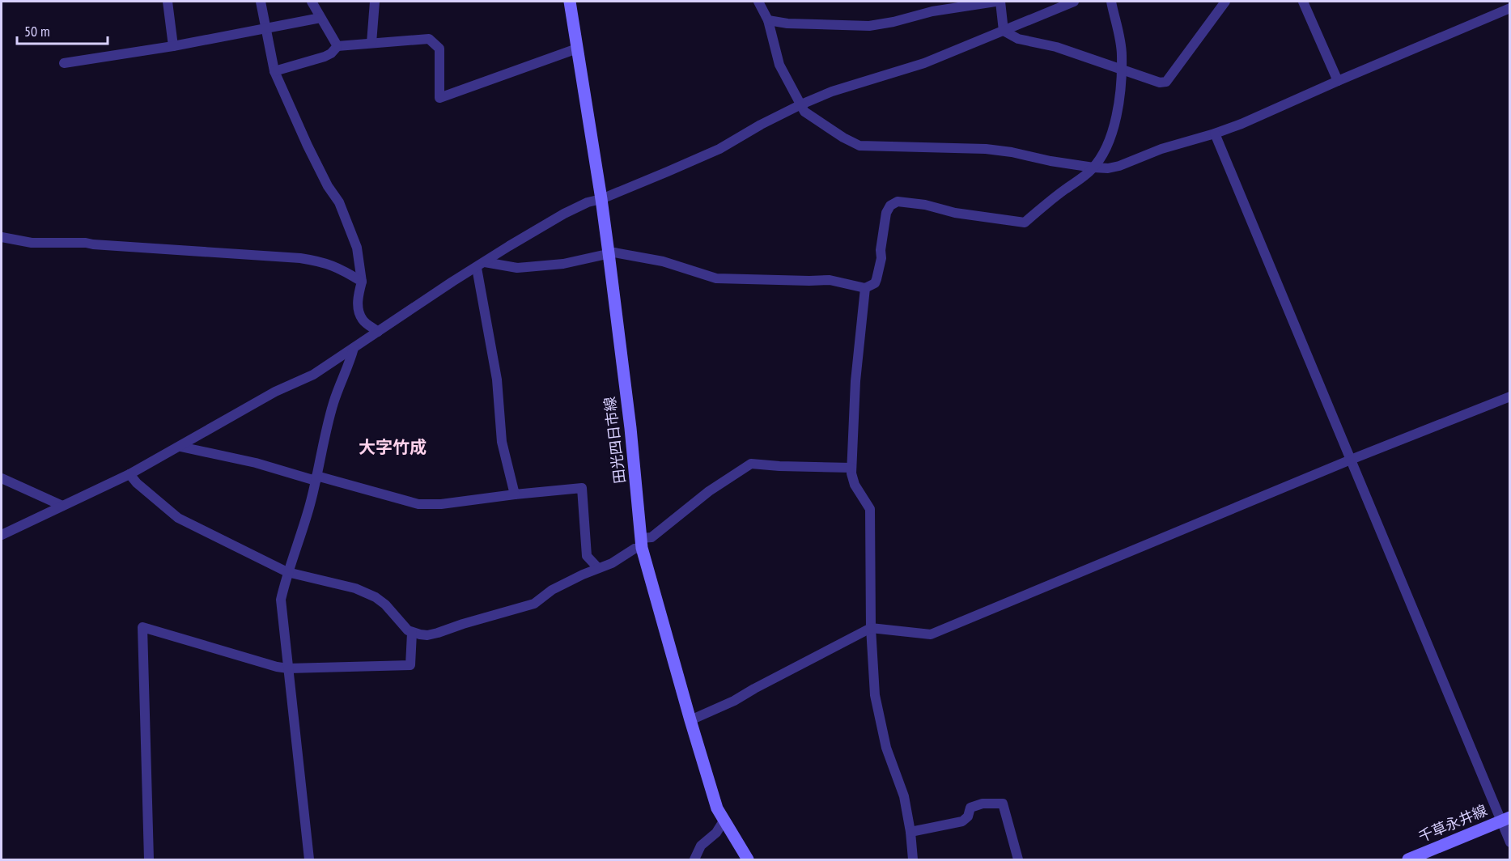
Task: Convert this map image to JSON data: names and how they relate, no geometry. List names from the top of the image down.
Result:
{
  "streets": {
    "main road": ["田光四日市線", "千草永井線"]
  },
  "districts": ["大字竹成"],
  "scale_bar": "50 m"
}
